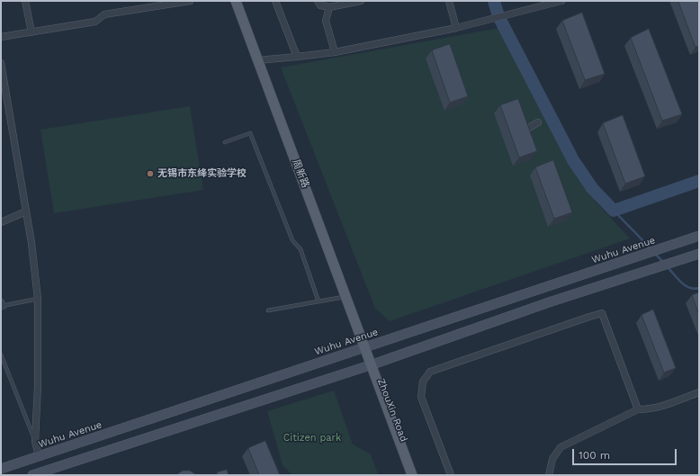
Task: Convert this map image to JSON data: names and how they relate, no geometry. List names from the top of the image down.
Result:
{
  "streets": {
    "main road": ["周新路", "Wuhu Avenue", "ZhouXin Road"]
  },
  "crossings": [
    ["周新路", "Wuhu Avenue"],
    ["周新路", "ZhouXin Road"],
    ["Wuhu Avenue", "ZhouXin Road"]
  ],
  "parks": ["Citizen park"],
  "places": ["无锡市东绛实验学校"],
  "scale_bar": "100 m"
}
